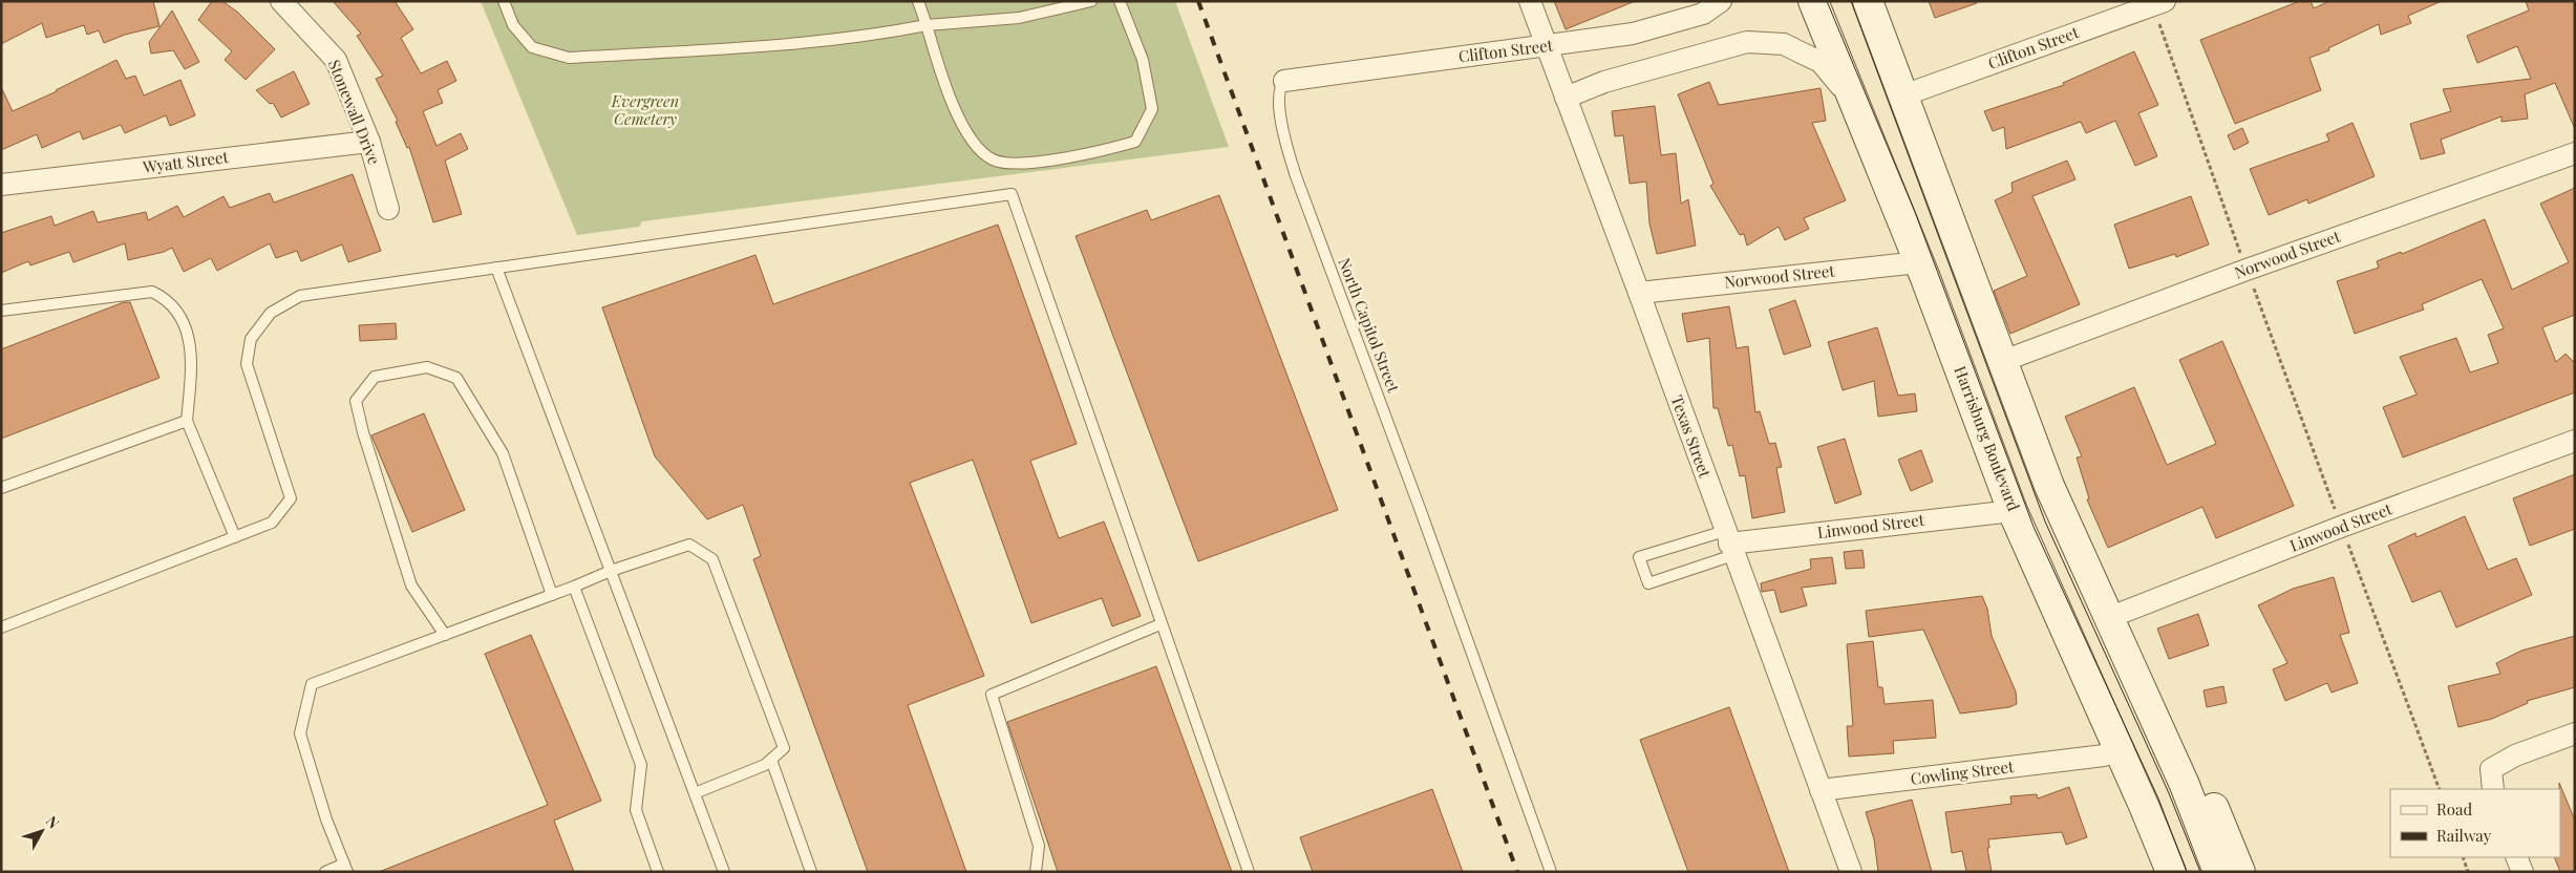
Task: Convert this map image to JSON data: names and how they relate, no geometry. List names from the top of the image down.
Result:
{
  "streets": {
    "main road": ["Harrisburg Boulevard"],
    "street": [
      "Clifton Street",
      "Stonewall Drive",
      "Wyatt Street",
      "Norwood Street",
      "Texas Street",
      "Linwood Street",
      "Cowling Street"
    ],
    "lane": ["North Capitol Street"]
  },
  "crossings": [
    ["Clifton Street", "North Capitol Street"],
    ["Clifton Street", "Texas Street"],
    ["Stonewall Drive", "Wyatt Street"],
    ["Norwood Street", "Texas Street"],
    ["Norwood Street", "Harrisburg Boulevard"],
    ["Texas Street", "Linwood Street"],
    ["Texas Street", "Cowling Street"],
    ["Harrisburg Boulevard", "Linwood Street"]
  ],
  "parks": ["Evergreen Cemetery"],
  "legend": ["Road", "Railway"],
  "north": "top right"
}
